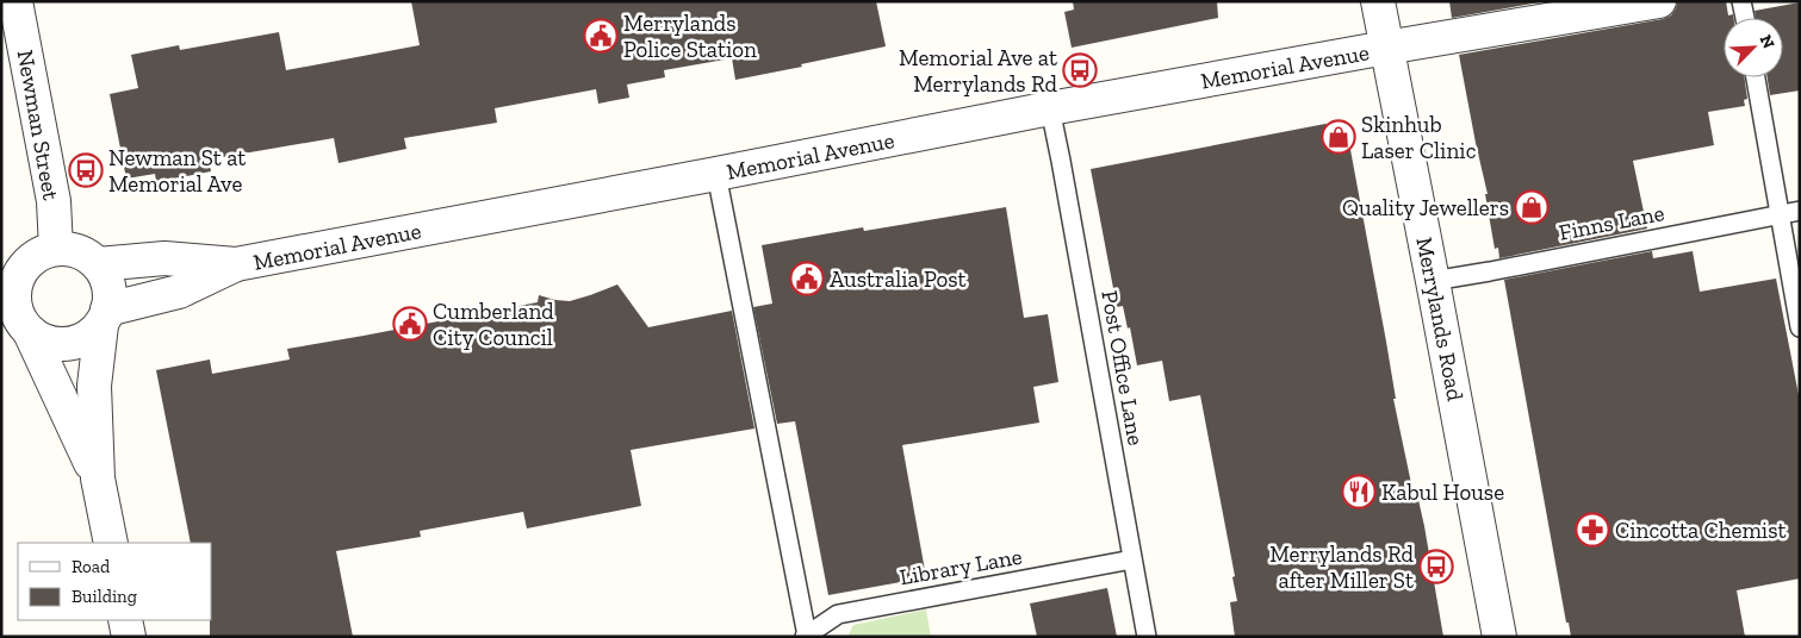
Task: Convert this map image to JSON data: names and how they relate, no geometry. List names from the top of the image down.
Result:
{
  "streets": {
    "street": ["Memorial Avenue", "Newman Street", "Merrylands Road"],
    "lane": ["Finns Lane", "Post Office Lane", "Library Lane"]
  },
  "crossings": [
    ["Memorial Avenue", "Newman Street"],
    ["Memorial Avenue", "Merrylands Road"],
    ["Memorial Avenue", "Post Office Lane"],
    ["Finns Lane", "Merrylands Road"],
    ["Post Office Lane", "Library Lane"]
  ],
  "places": {
    "public building": ["Merrylands Police Station", "Australia Post", "Cumberland City Council"],
    "bus stop": ["Memorial Ave at Merrylands Rd", "Newman St at Memorial Ave", "Merrylands Rd after Miller St"],
    "shop": ["Skinhub Laser Clinic", "Quality Jewellers"],
    "restaurant": ["Kabul House"],
    "pharmacy": ["Cincotta Chemist"]
  },
  "legend": ["Road", "Building"],
  "north": "top right"
}
